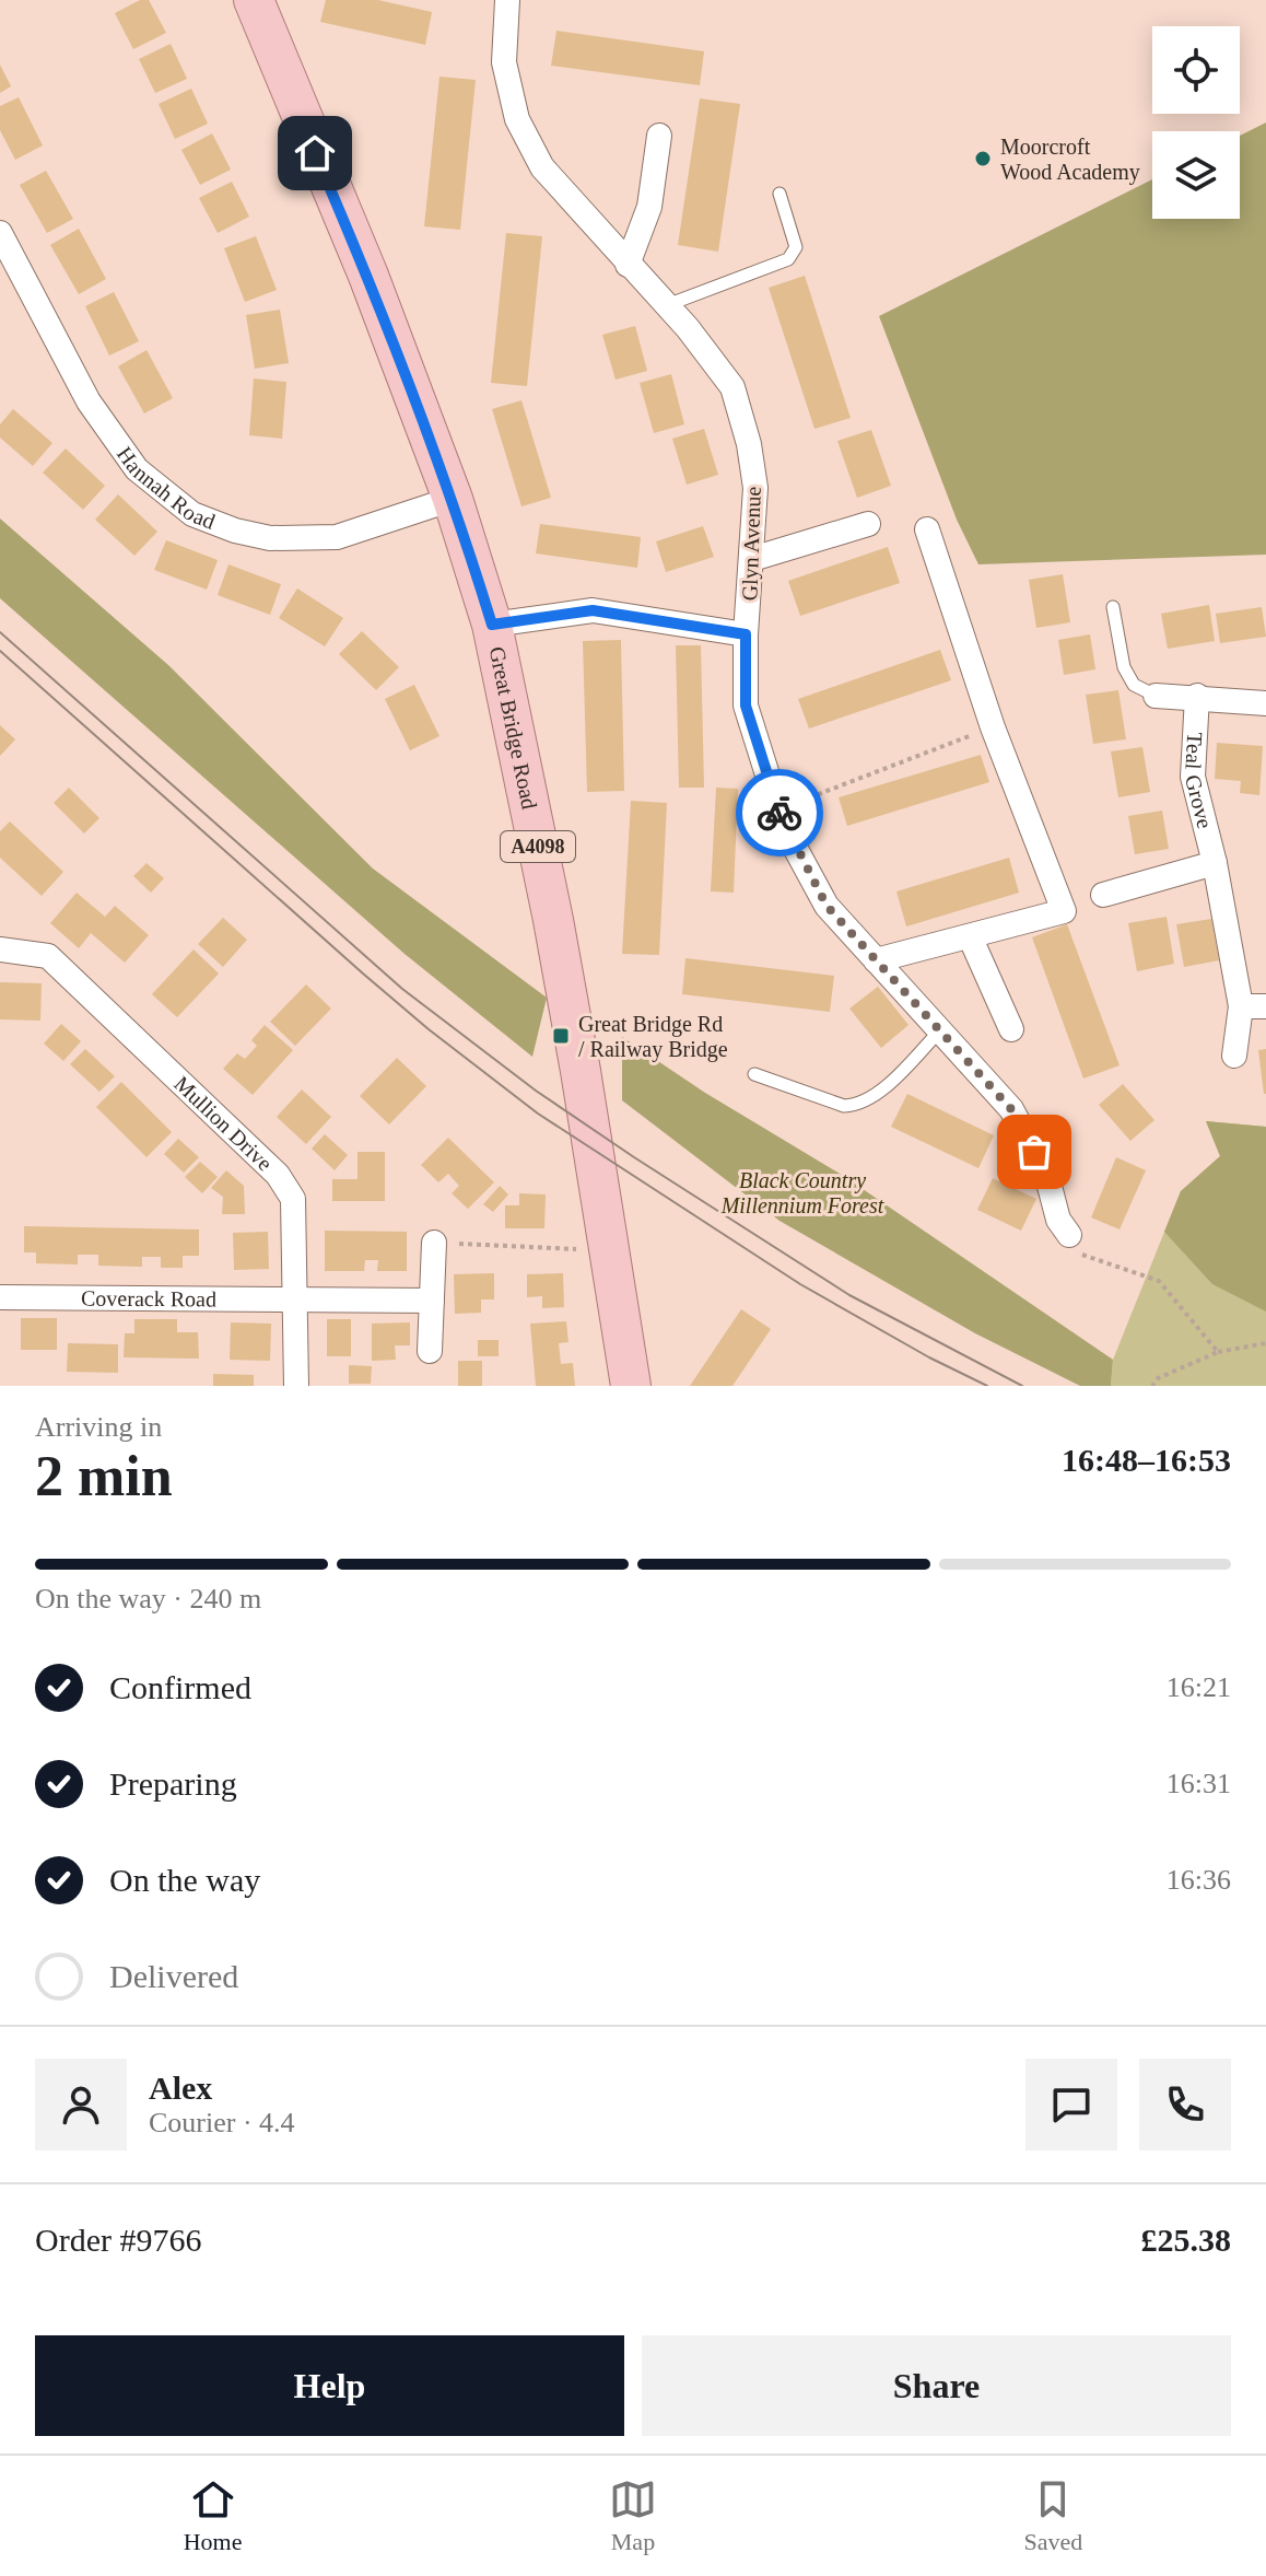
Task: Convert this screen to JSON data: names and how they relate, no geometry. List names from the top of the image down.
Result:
{
  "streets": {
    "main road": ["Great Bridge Road", "A4098"],
    "street": [
      "Hannah Road",
      "Glyn Avenue",
      "Teal Grove",
      "Mullion Drive",
      "Coverack Road"
    ]
  },
  "crossings": [
    ["Hannah Road", "Great Bridge Road"],
    ["Mullion Drive", "Coverack Road"]
  ],
  "parks": ["Black Country Millennium Forest"],
  "places": {
    "other": ["Moorcroft Wood Academy"],
    "transit": ["Great Bridge Rd / Railway Bridge"]
  },
  "page": {
    "heading": ["2 min", "Arriving in", "16:48–16:53"],
    "panel": [
      "Alex",
      "Courier · 4.4",
      "Order #9766",
      "£25.38"
    ],
    "bar": "On the way · 240 m",
    "list": [
      ["Confirmed", "16:21"],
      ["Preparing", "16:31"],
      ["On the way", "16:36"],
      "Delivered"
    ],
    "buttons": ["Help", "Share"],
    "tabs": ["Home", "Map", "Saved"]
  }
}
